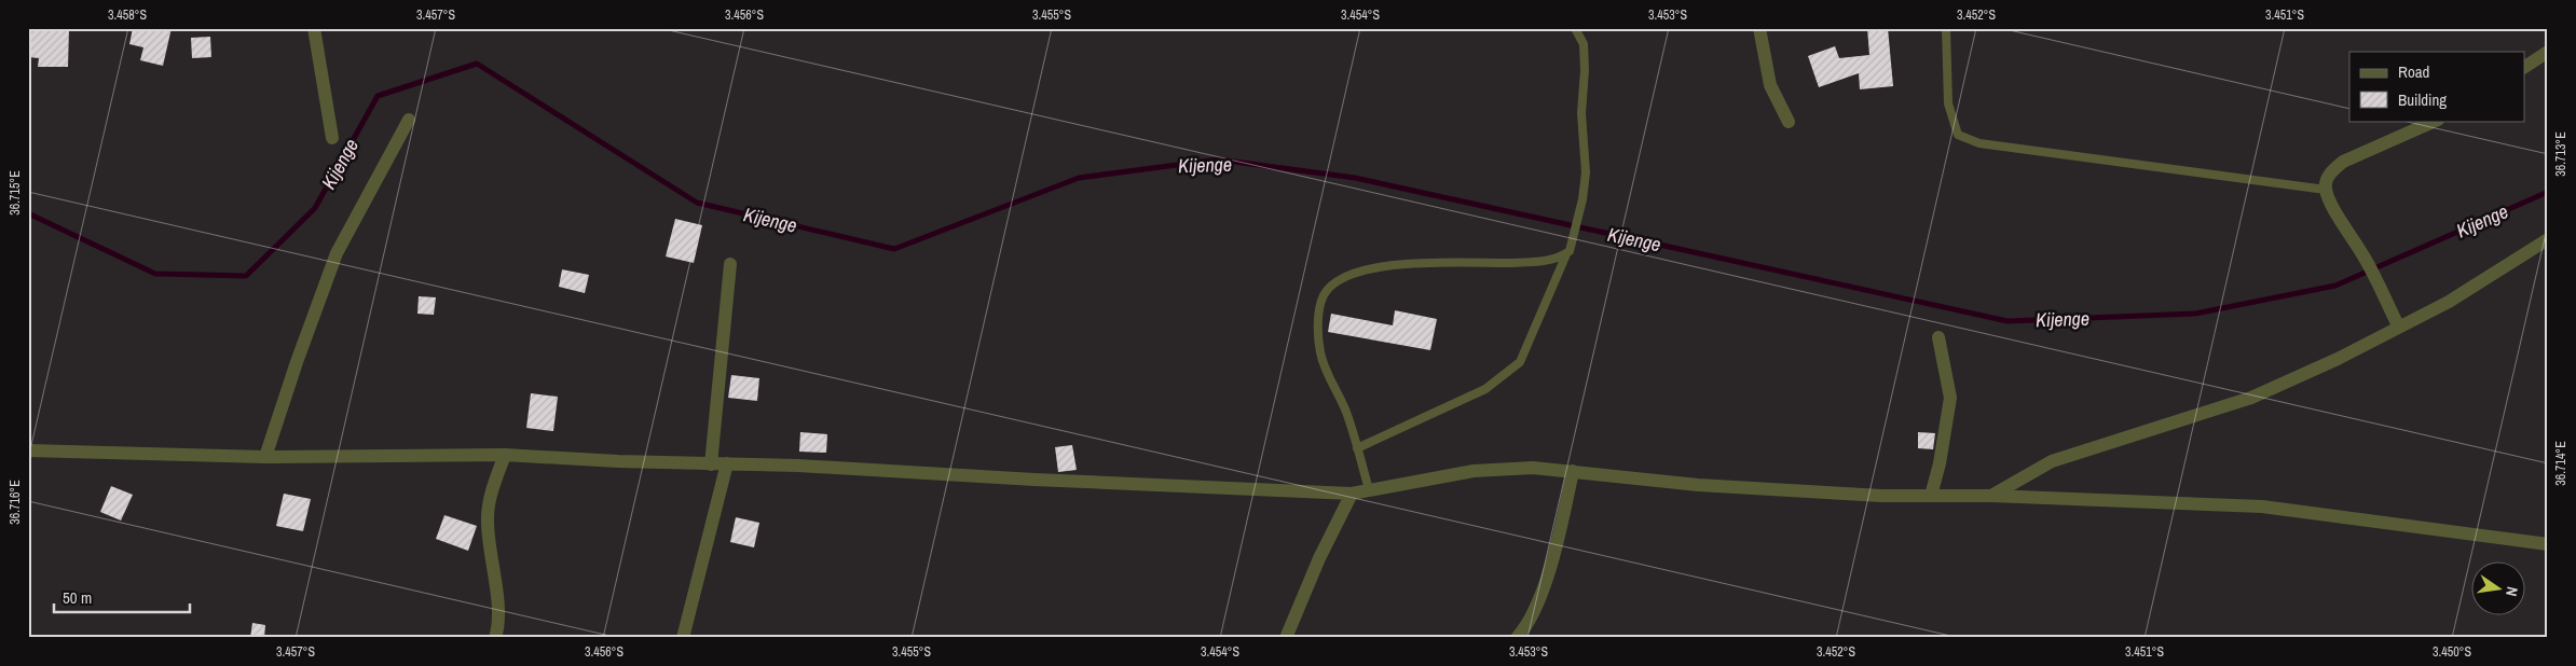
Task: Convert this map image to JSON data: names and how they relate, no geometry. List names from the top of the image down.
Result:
{
  "water": ["Kijenge"],
  "legend": ["Road", "Building"],
  "scale_bar": "50 m",
  "north": "right",
  "coordinates": [
    "3.458°S",
    "3.457°S",
    "3.456°S",
    "3.455°S",
    "3.454°S",
    "3.453°S",
    "3.452°S",
    "3.451°S",
    "36.713°E",
    "36.715°E",
    "36.714°E",
    "36.716°E",
    "3.450°S"
  ]
}
